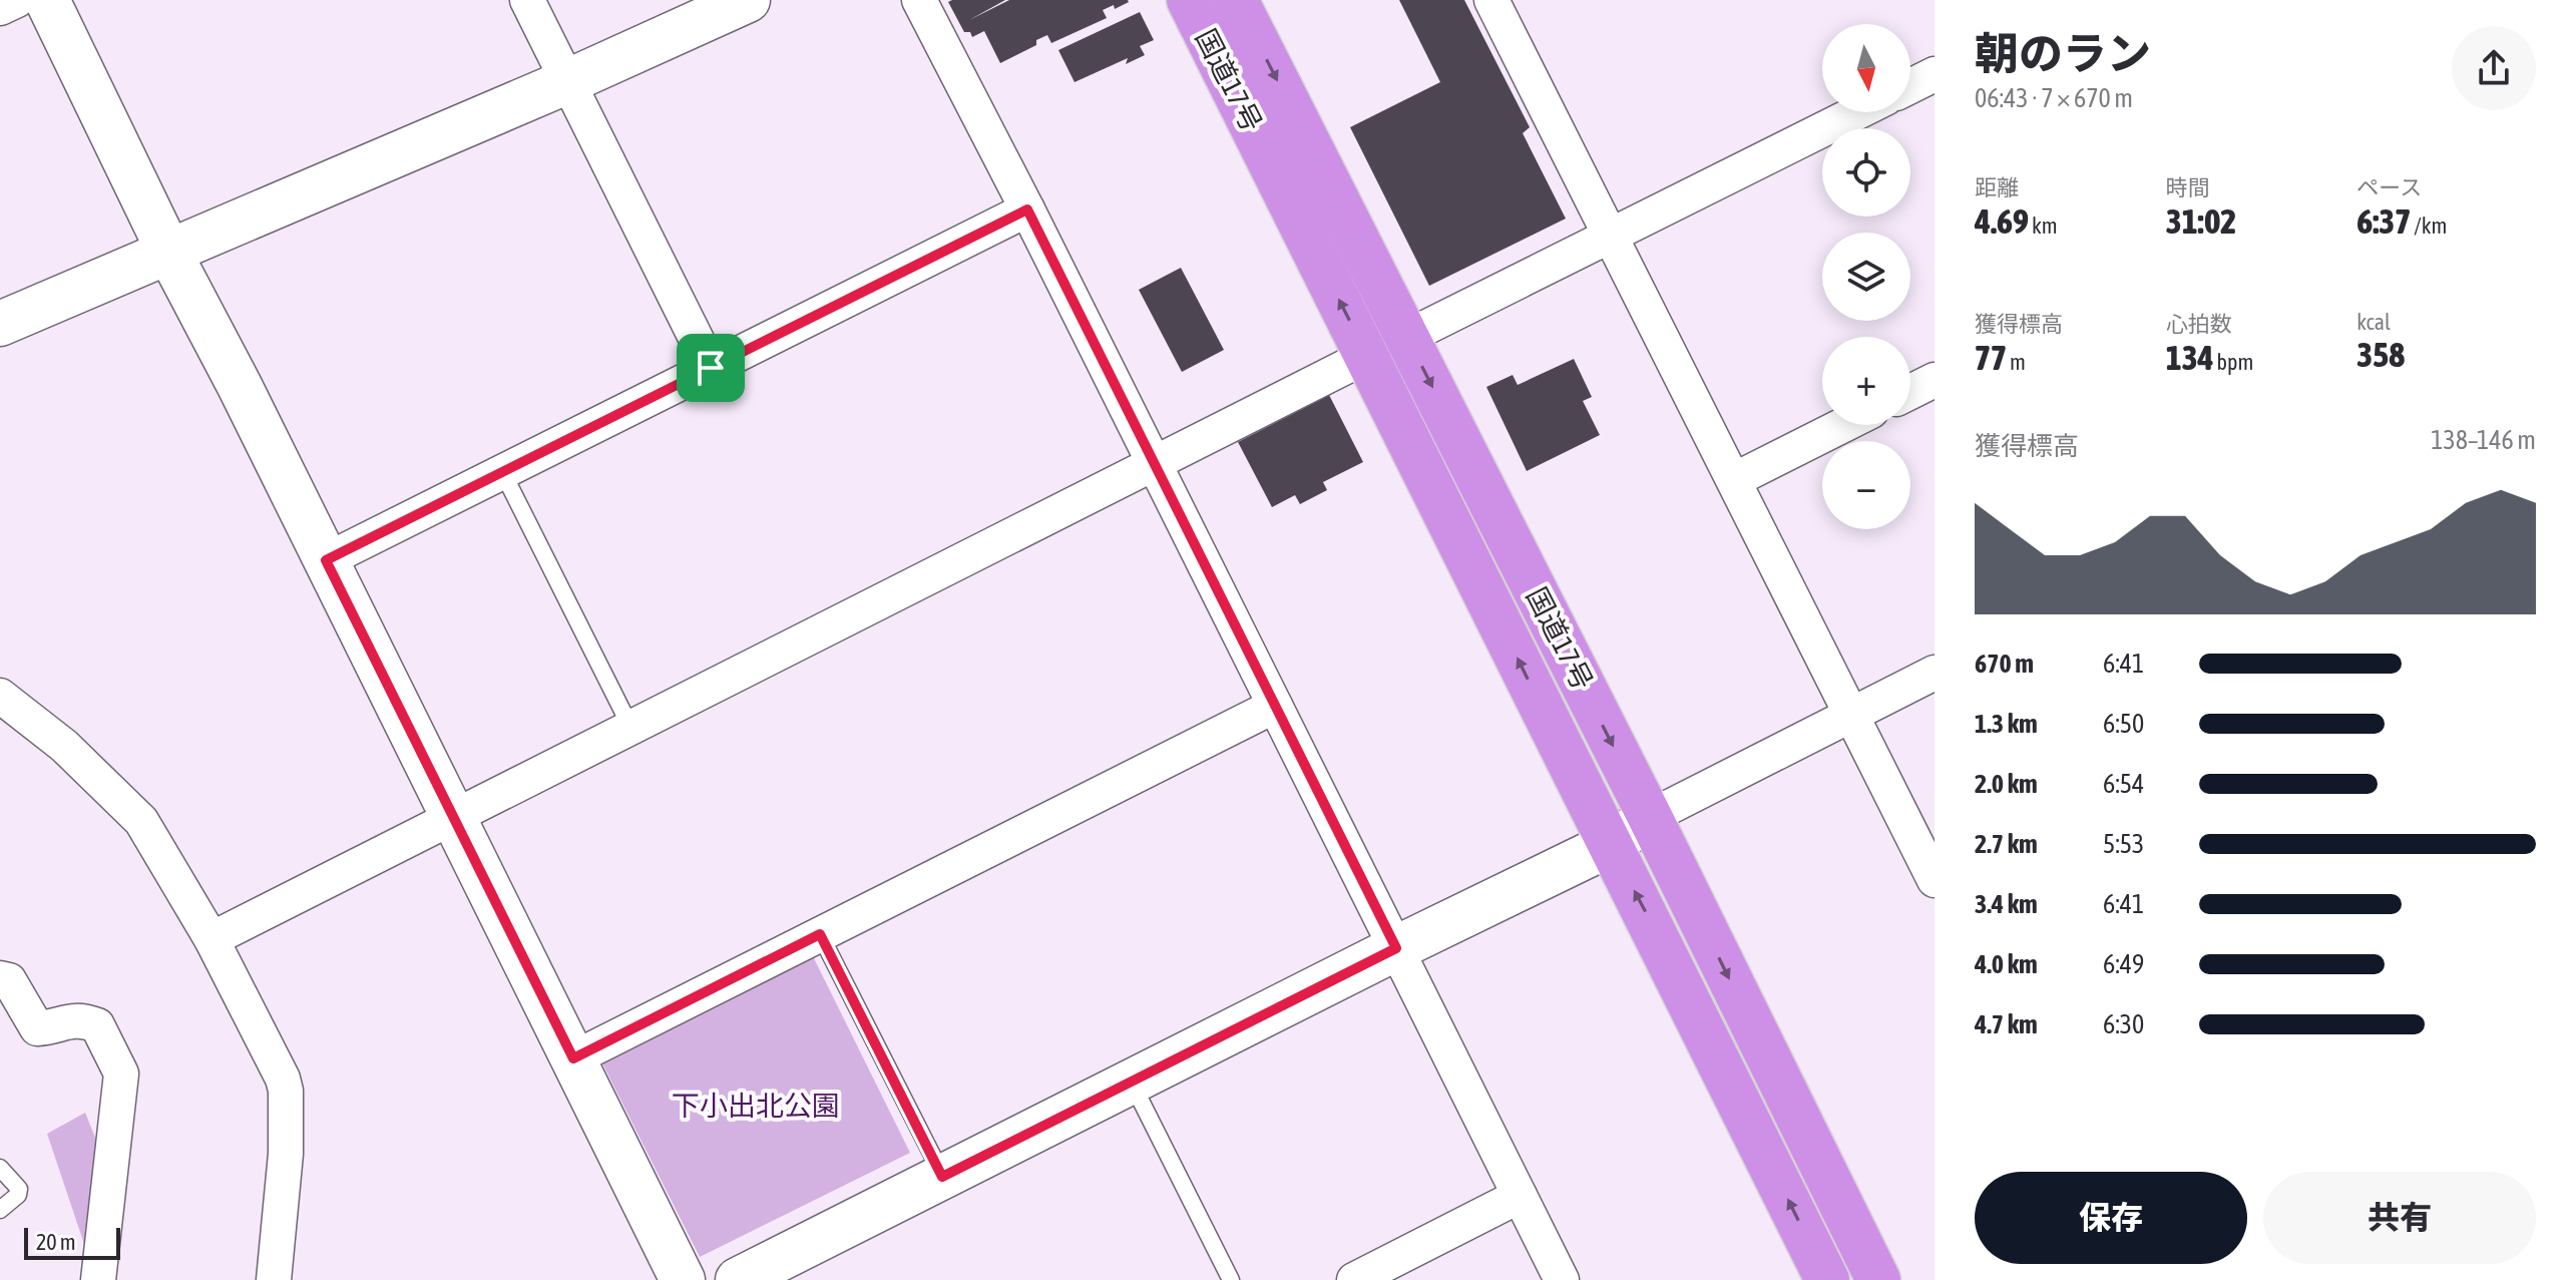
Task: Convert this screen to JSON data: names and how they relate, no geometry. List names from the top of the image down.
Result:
{
  "streets": {
    "highway": ["国道17号"]
  },
  "parks": ["下小出北公園"],
  "scale_bar": "20 m",
  "north": "bottom",
  "page": {
    "heading": ["朝のラン", "06:43 · 7 × 670 m"],
    "map_buttons": ["+", "−"],
    "stats": [
      ["距離", "4.69 km"],
      ["時間", "31:02"],
      ["ペース", "6:37 /km"],
      ["獲得標高", "77 m"],
      ["心拍数", "134 bpm"],
      ["kcal", "358"]
    ],
    "chart": ["獲得標高", "138–146 m"],
    "list": [
      {
        "name": "670 m",
        "note": "6:41"
      },
      {
        "name": "1.3 km",
        "note": "6:50"
      },
      {
        "name": "2.0 km",
        "note": "6:54"
      },
      {
        "name": "2.7 km",
        "note": "5:53"
      },
      {
        "name": "3.4 km",
        "note": "6:41"
      },
      {
        "name": "4.0 km",
        "note": "6:49"
      },
      {
        "name": "4.7 km",
        "note": "6:30"
      }
    ],
    "buttons": ["保存", "共有"],
    "scale": "20 m"
  }
}
